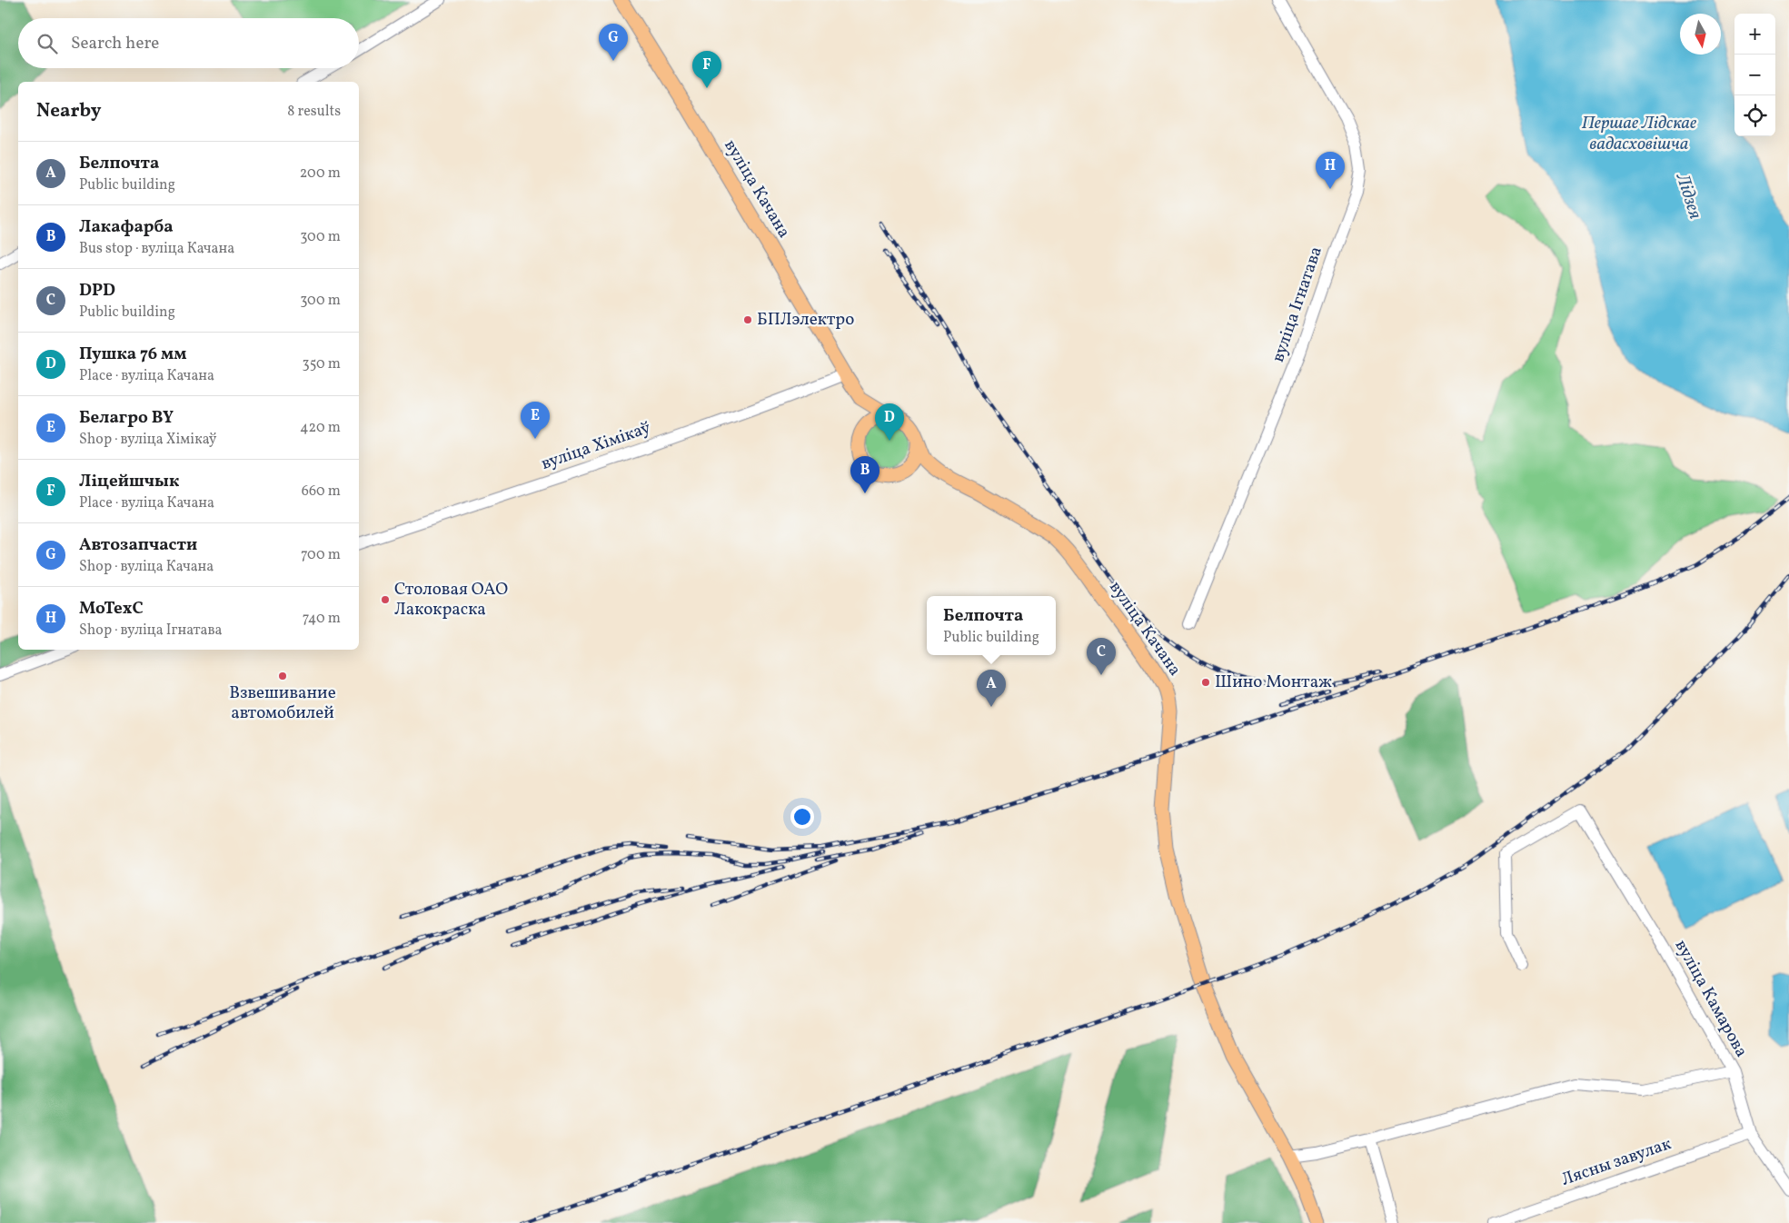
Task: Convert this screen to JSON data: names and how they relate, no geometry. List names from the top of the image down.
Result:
{
  "streets": {
    "main road": ["вуліца Качана"],
    "street": [
      "вуліца Ігнатава",
      "вуліца Хімікаў",
      "вуліца Камарова",
      "Лясны завулак"
    ]
  },
  "crossings": [
    ["вуліца Качана", "вуліца Хімікаў"],
    ["вуліца Качана", "вуліца Камарова"]
  ],
  "water": ["Першае Лідскае вадасховішча", "Лідзея"],
  "places": [
    "БПЛэлектро",
    "Столовая ОАО Лакокраска",
    "Взвешивание автомобилей",
    "Шино Монтаж"
  ],
  "north": "bottom",
  "page": {
    "map_buttons": ["+", "−"],
    "search": "Search here",
    "pins": [
      "G",
      "F",
      "H",
      "E",
      "D",
      "B",
      "C",
      "A"
    ],
    "heading": ["Nearby", "8 results"],
    "list": [
      {
        "mark": "A",
        "name": "Белпочта",
        "note": "Public building",
        "value": "200 m"
      },
      {
        "mark": "B",
        "name": "Лакафарба",
        "note": "Bus stop · вуліца Качана",
        "value": "300 m"
      },
      {
        "mark": "C",
        "name": "DPD",
        "note": "Public building",
        "value": "300 m"
      },
      {
        "mark": "D",
        "name": "Пушка 76 мм",
        "note": "Place · вуліца Качана",
        "value": "350 m"
      },
      {
        "mark": "E",
        "name": "Белагро BY",
        "note": "Shop · вуліца Хімікаў",
        "value": "420 m"
      },
      {
        "mark": "F",
        "name": "Ліцейшчык",
        "note": "Place · вуліца Качана",
        "value": "660 m"
      },
      {
        "mark": "G",
        "name": "Автозапчасти",
        "note": "Shop · вуліца Качана",
        "value": "700 m"
      },
      {
        "mark": "H",
        "name": "MoTexC",
        "note": "Shop · вуліца Ігнатава",
        "value": "740 m"
      }
    ],
    "popup": ["Белпочта", "Public building"]
  }
}
